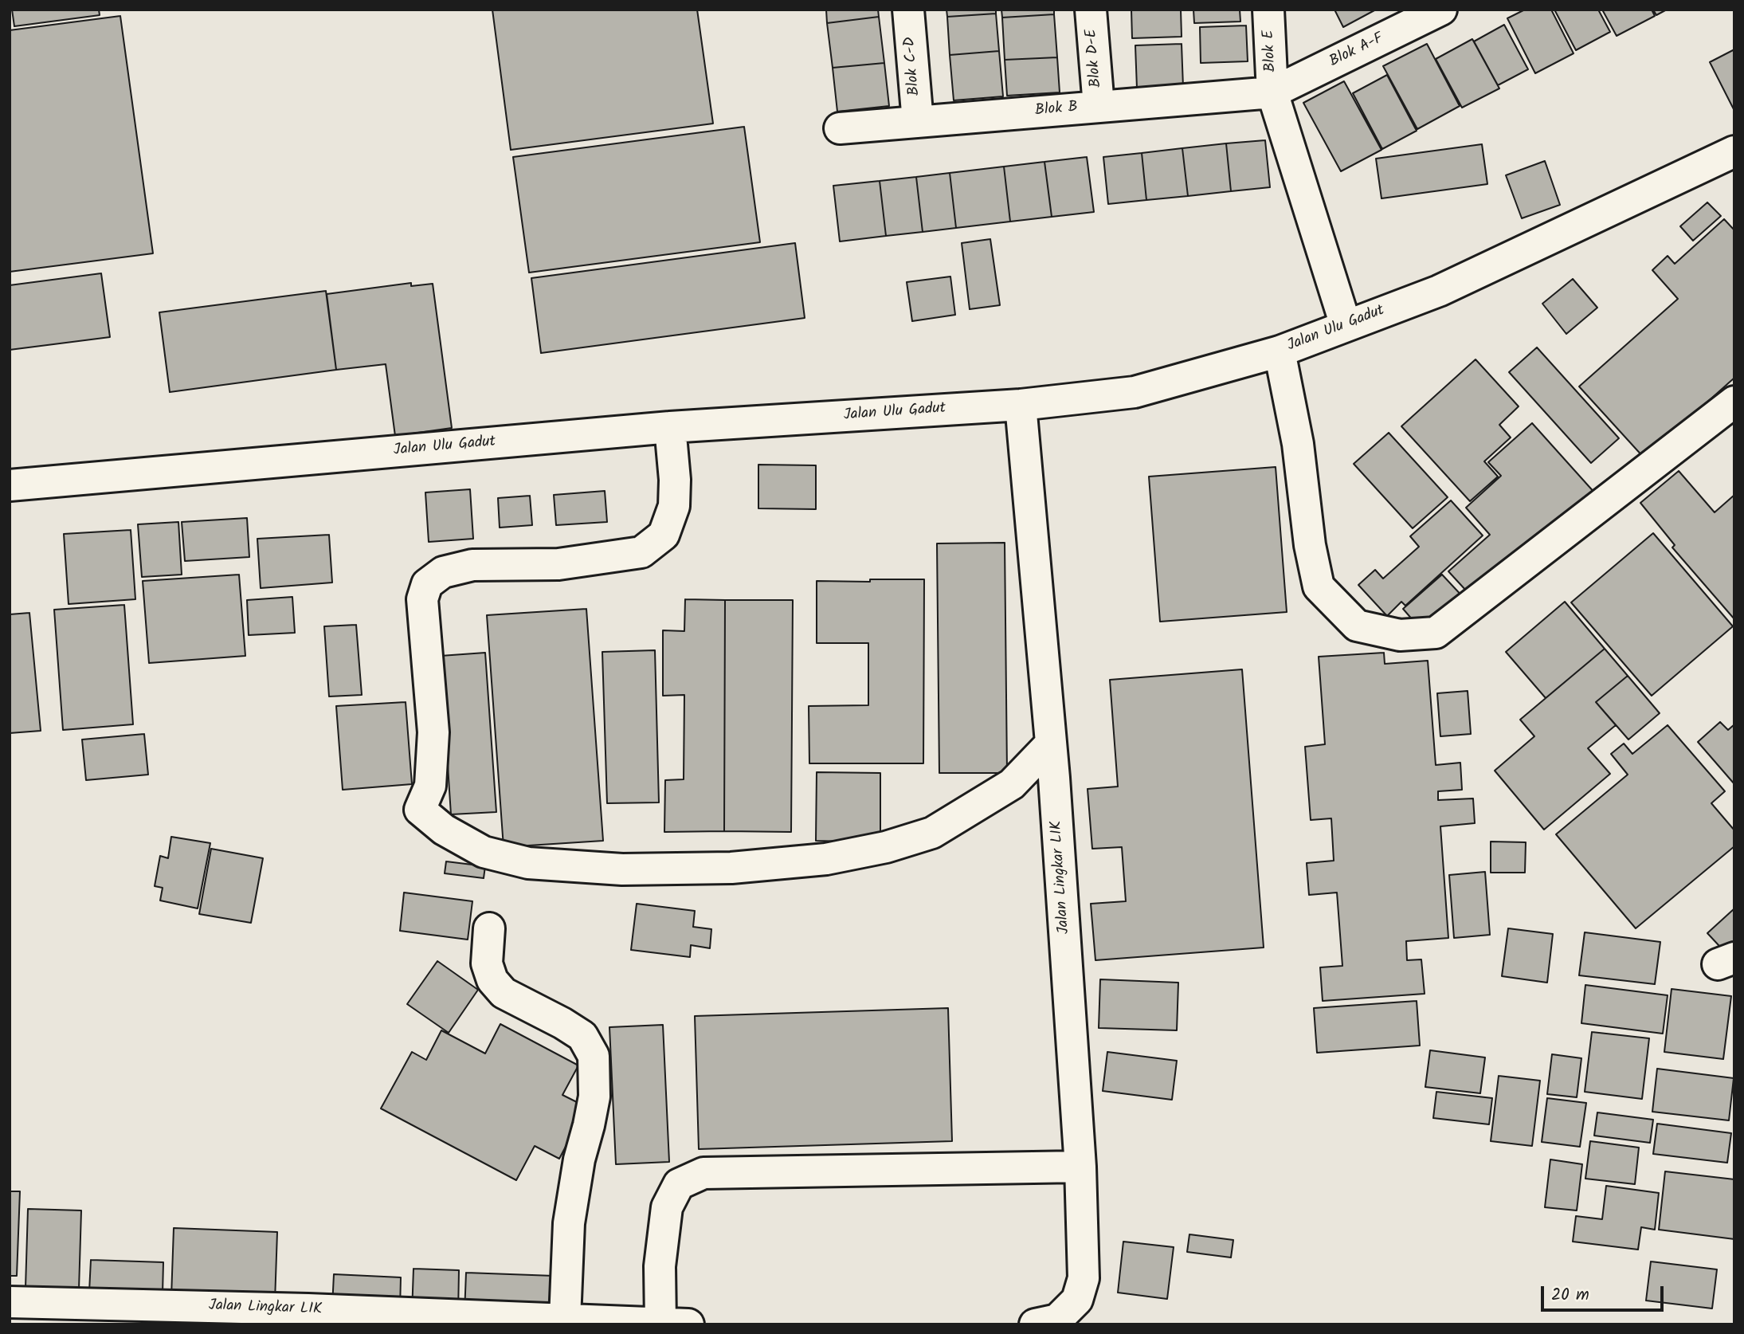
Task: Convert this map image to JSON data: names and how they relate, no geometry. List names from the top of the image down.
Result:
{
  "streets": {
    "street": [
      "Blok E",
      "Blok A-F",
      "Blok D-E",
      "Blok C-D",
      "Blok B",
      "Jalan Ulu Gadut",
      "Jalan Lingkar LIK"
    ]
  },
  "crossings": [
    ["Blok E", "Blok A-F"],
    ["Blok E", "Blok B"],
    ["Blok E", "Jalan Ulu Gadut"],
    ["Blok A-F", "Blok B"],
    ["Blok D-E", "Blok B"],
    ["Blok C-D", "Blok B"],
    ["Jalan Ulu Gadut", "Jalan Lingkar LIK"]
  ],
  "scale_bar": "20 m"
}
